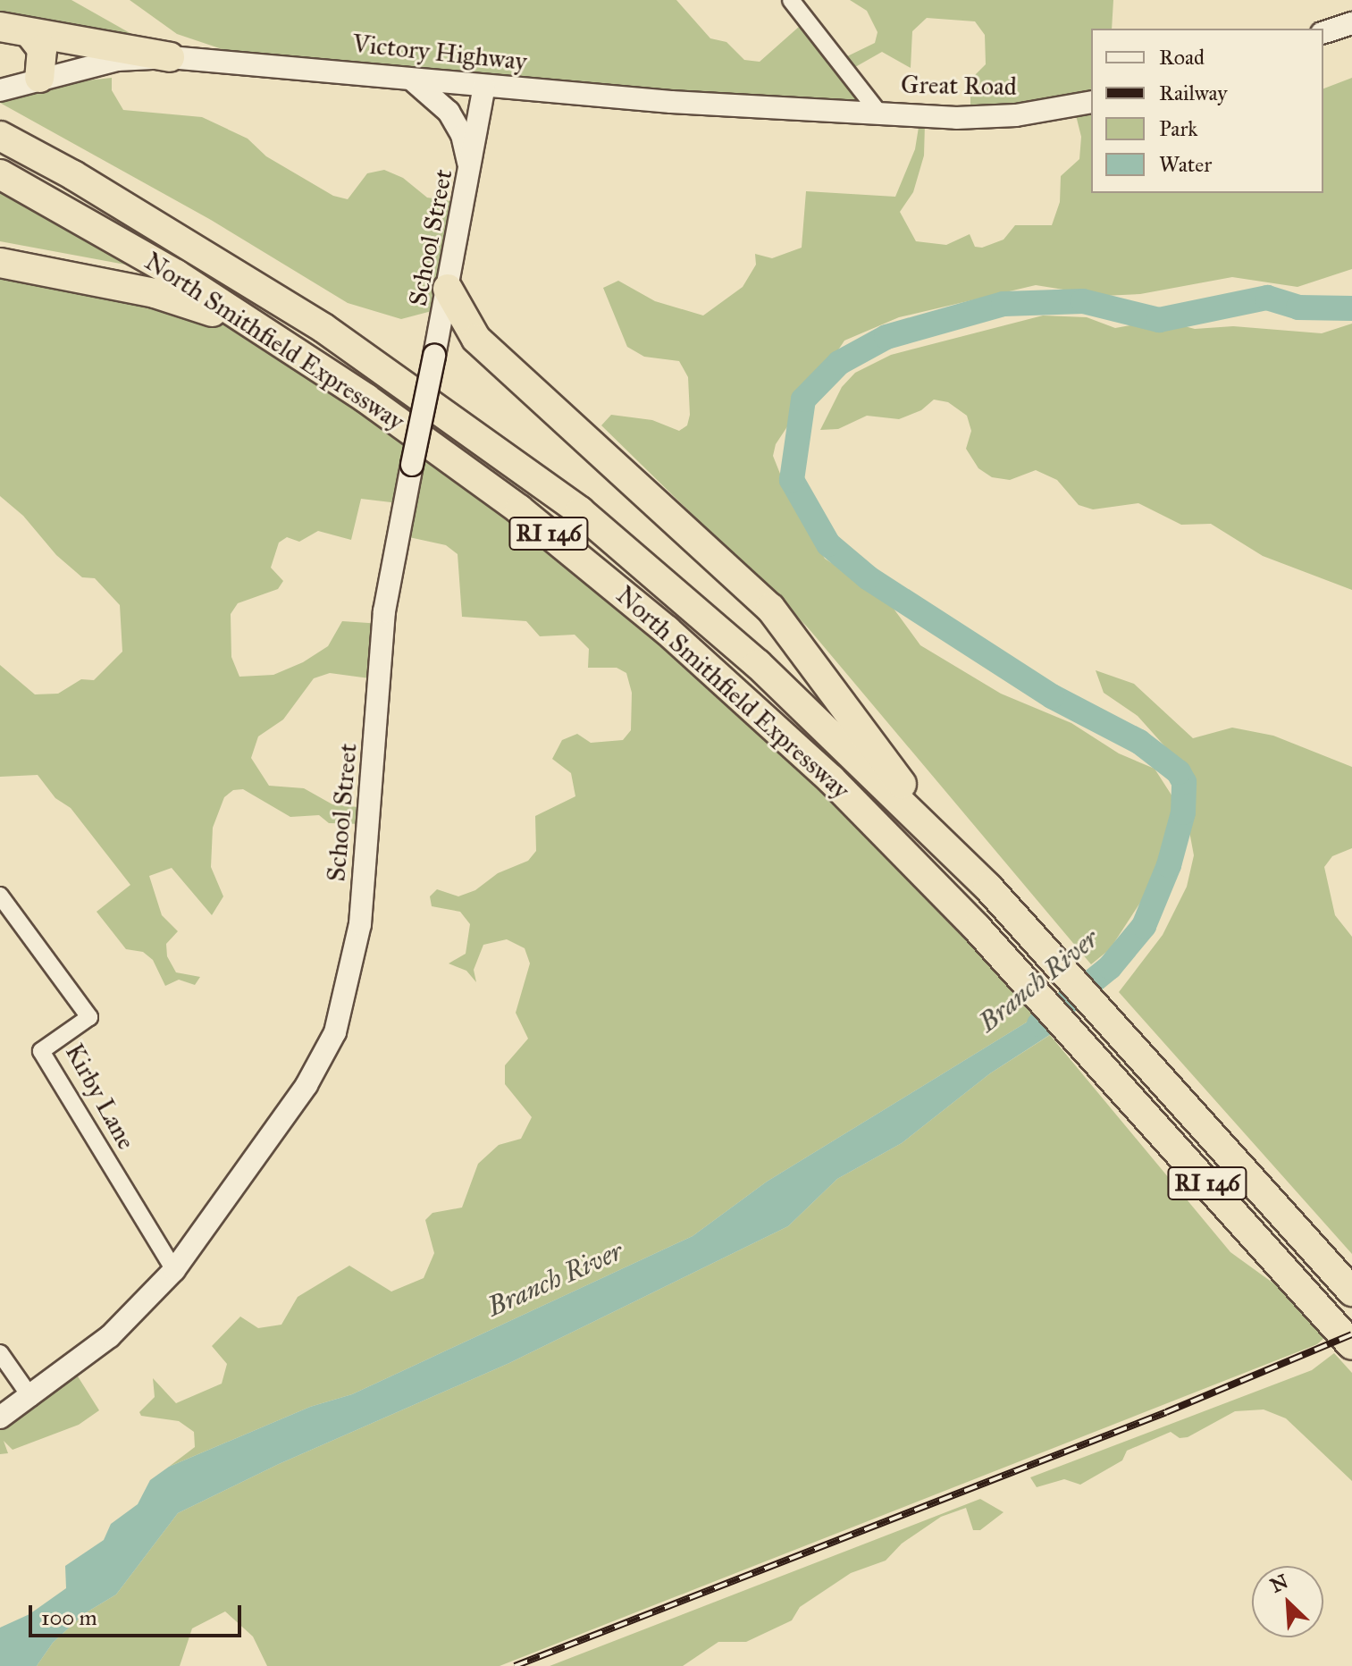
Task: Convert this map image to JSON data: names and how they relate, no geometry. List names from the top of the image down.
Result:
{
  "streets": {
    "highway": ["North Smithfield Expressway", "RI 146"],
    "street": [
      "Victory Highway",
      "Great Road",
      "School Street",
      "Kirby Lane"
    ]
  },
  "crossings": [
    ["Victory Highway", "Great Road"],
    ["Victory Highway", "School Street"],
    ["School Street", "Kirby Lane"]
  ],
  "water": ["Branch River"],
  "legend": [
    "Road",
    "Railway",
    "Park",
    "Water"
  ],
  "scale_bar": "100 m",
  "north": "top left"
}
